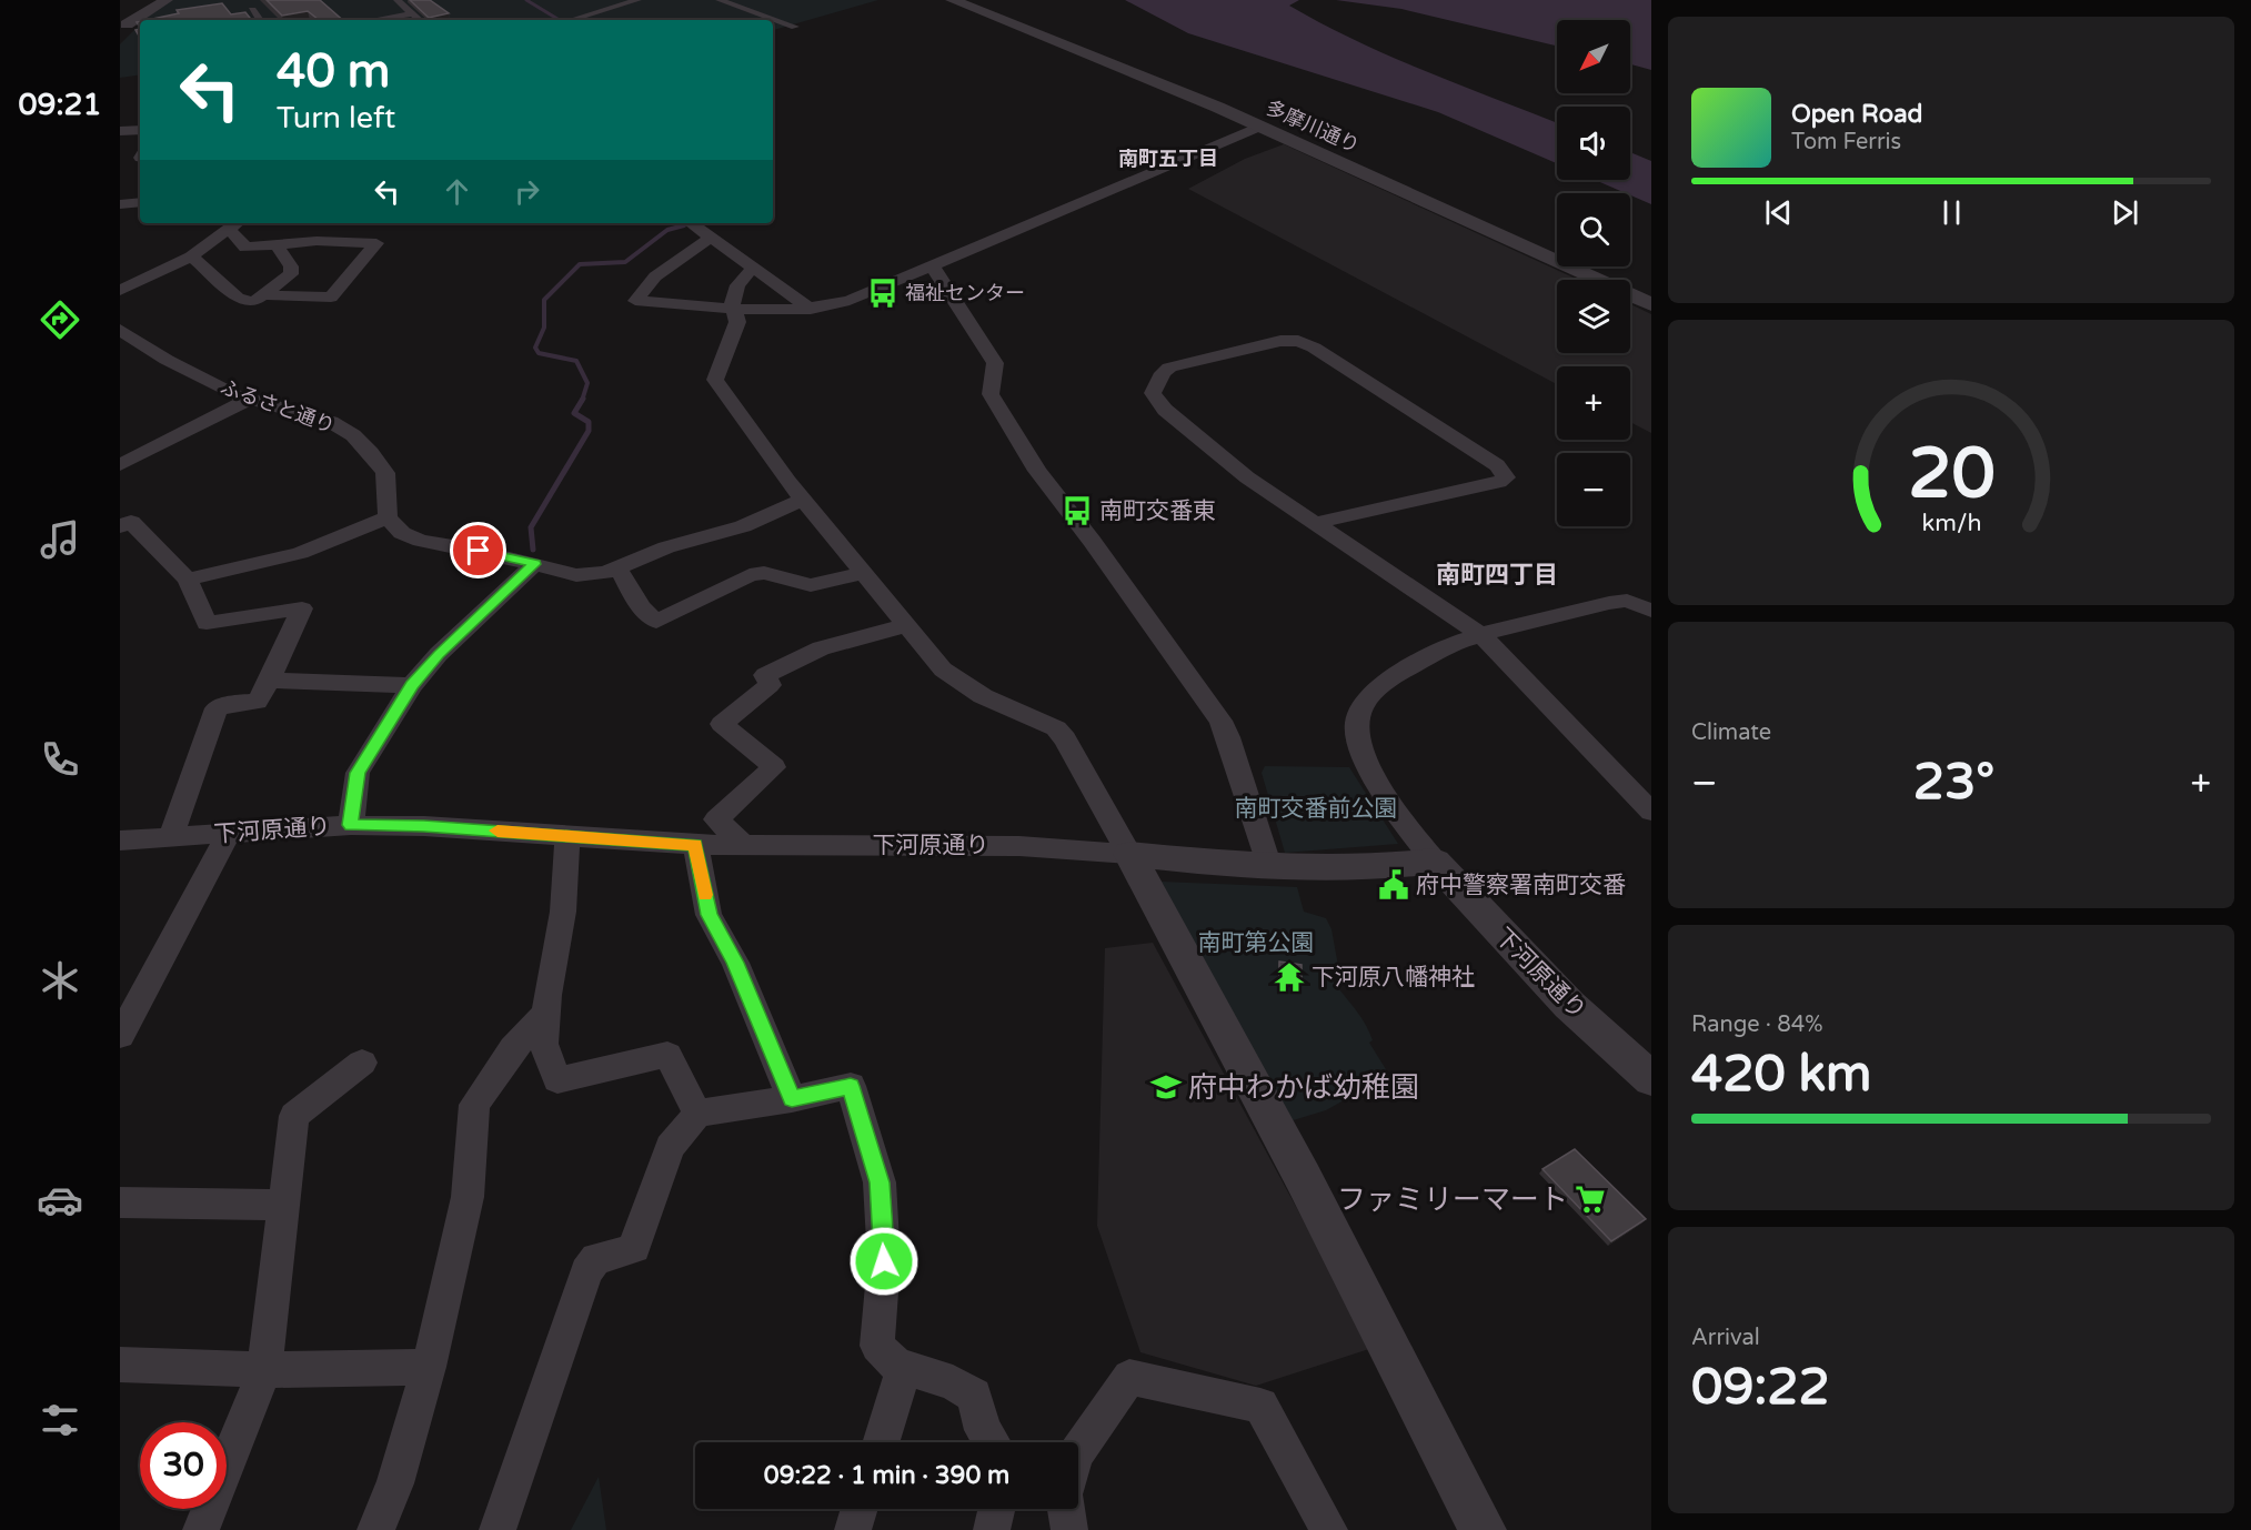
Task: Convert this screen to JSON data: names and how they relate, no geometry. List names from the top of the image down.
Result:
{
  "streets": {
    "street": ["多摩川通り", "ふるさと通り", "下河原通り"]
  },
  "districts": ["南町五丁目", "南町四丁目"],
  "parks": ["南町交番前公園", "南町第公園"],
  "places": {
    "bus stop": ["福祉センター", "南町交番東"],
    "public building": ["府中警察署南町交番"],
    "temple": ["下河原八幡神社"],
    "school or university": ["府中わかば幼稚園"],
    "supermarket": ["ファミリーマート"]
  },
  "north": "bottom left",
  "page": {
    "tabs": "09:21",
    "map_buttons": ["+", "−"],
    "turn": ["40 m", "Turn left"],
    "song": ["Open Road", "Tom Ferris"],
    "tile": [
      "Climate",
      ["Range · 84%", "420 km"],
      ["Arrival", "09:22"]
    ],
    "heat": ["−", "23°", "+"],
    "limit": "30",
    "trip": "09:22 · 1 min · 390 m",
    "gauge": ["20", "km/h"]
  }
}
